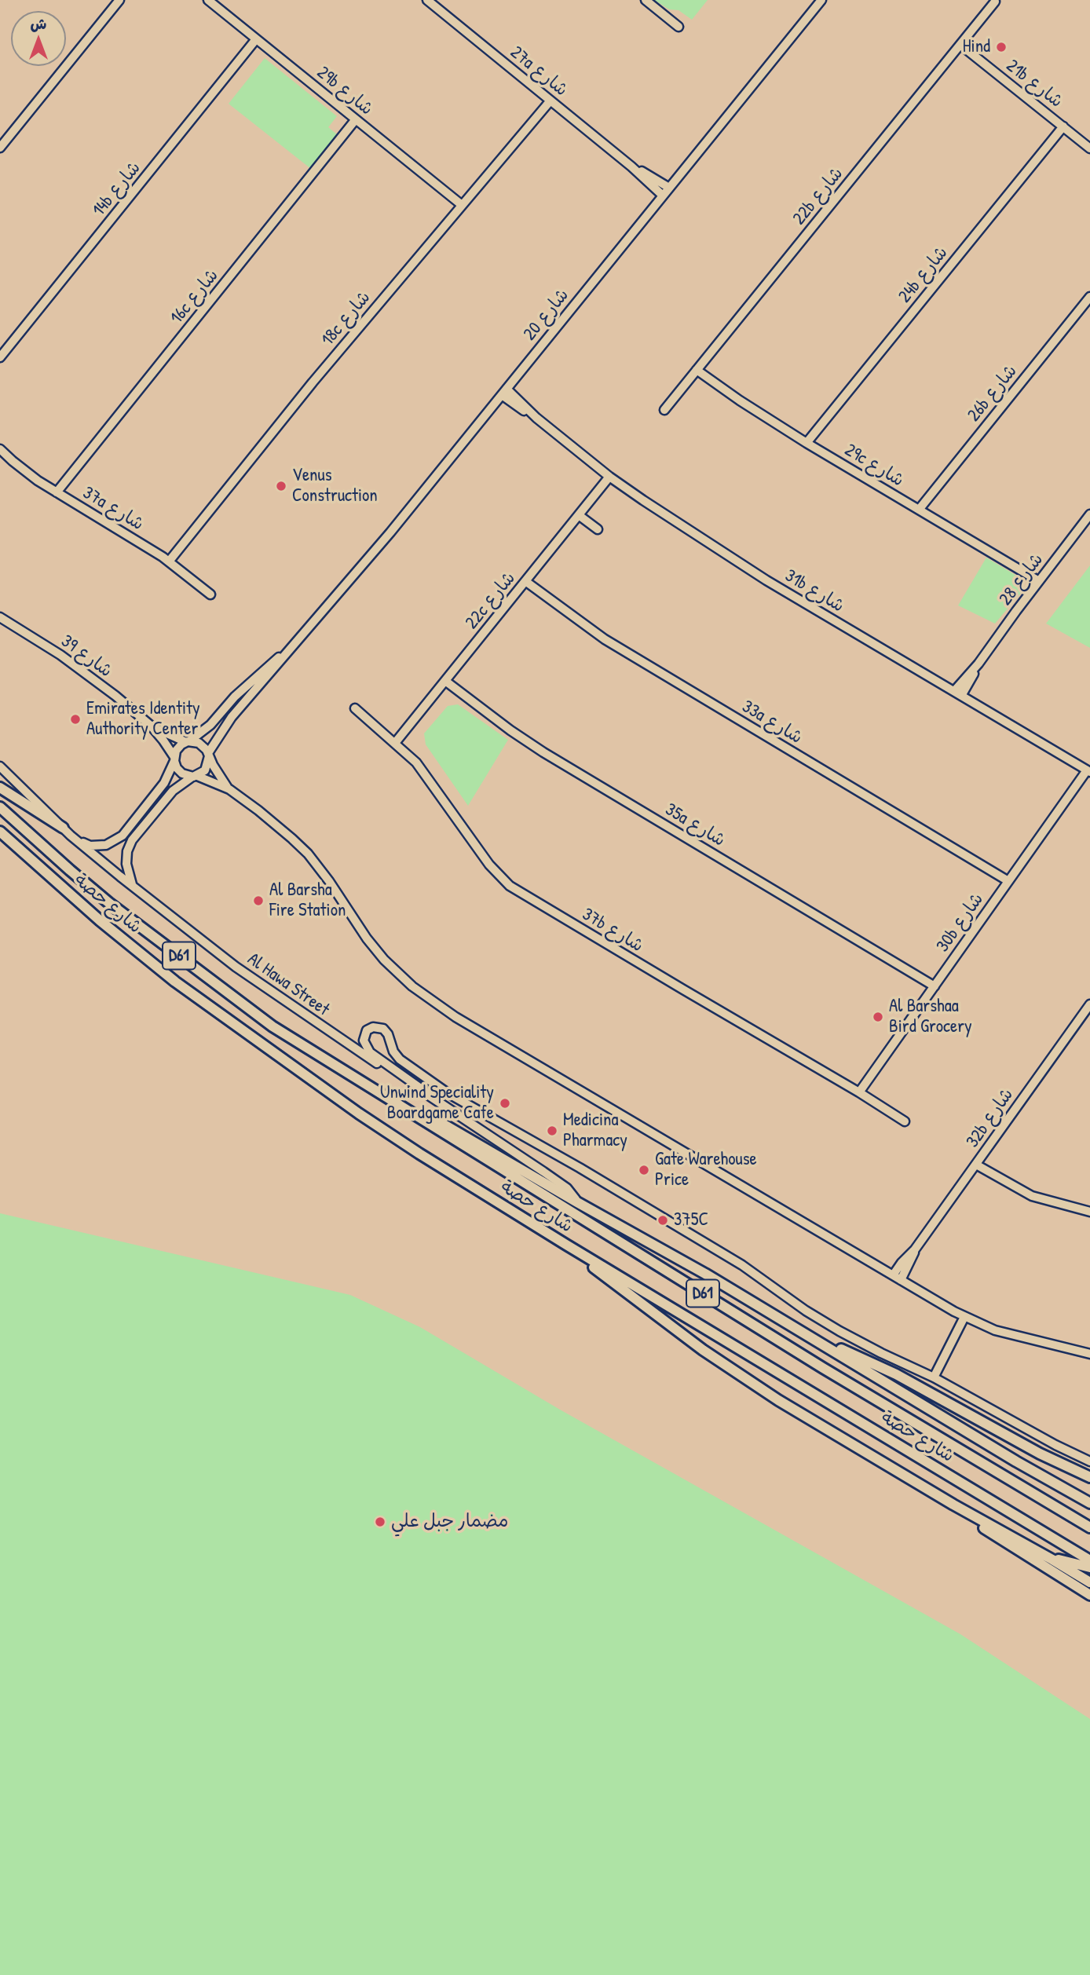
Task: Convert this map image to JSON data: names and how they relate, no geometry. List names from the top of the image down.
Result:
{
  "streets": {
    "main road": ["شارع حصة", "D61"],
    "street": [
      "27a شارع",
      "21b شارع",
      "29b شارع",
      "14b شارع",
      "22b شارع",
      "24b شارع",
      "16c شارع",
      "شارع 20",
      "18c شارع",
      "26b شارع",
      "29c شارع",
      "37a شارع",
      "شارع 28",
      "31b شارع",
      "22c شارع",
      "شارع 39",
      "33a شارع",
      "35a شارع",
      "30b شارع",
      "37b شارع",
      "Al Hawa Street",
      "32b شارع"
    ]
  },
  "crossings": [
    ["27a شارع", "شارع 20"],
    ["27a شارع", "18c شارع"],
    ["21b شارع", "22b شارع"],
    ["21b شارع", "24b شارع"],
    ["29b شارع", "14b شارع"],
    ["29b شارع", "16c شارع"],
    ["29b شارع", "18c شارع"],
    ["22b شارع", "29c شارع"],
    ["24b شارع", "29c شارع"],
    ["16c شارع", "37a شارع"],
    ["شارع 20", "31b شارع"],
    ["شارع 20", "شارع 39"],
    ["18c شارع", "37a شارع"],
    ["26b شارع", "29c شارع"],
    ["29c شارع", "شارع 28"],
    ["شارع 28", "31b شارع"],
    ["31b شارع", "22c شارع"],
    ["31b شارع", "30b شارع"],
    ["22c شارع", "33a شارع"],
    ["22c شارع", "35a شارع"],
    ["22c شارع", "37b شارع"],
    ["33a شارع", "30b شارع"],
    ["35a شارع", "30b شارع"],
    ["شارع حصة", "D61"],
    ["شارع حصة", "Al Hawa Street"],
    ["30b شارع", "37b شارع"]
  ],
  "places": [
    "Hind",
    "Venus Construction",
    "Emirates Identity Authority Center",
    "Al Barsha Fire Station",
    "Al Barshaa Bird Grocery",
    "Unwind Speciality Boardgame Cafe",
    "Medicina Pharmacy",
    "Gate Warehouse Price",
    "375C",
    "مضمار جبل علي"
  ],
  "north": "top"
}
